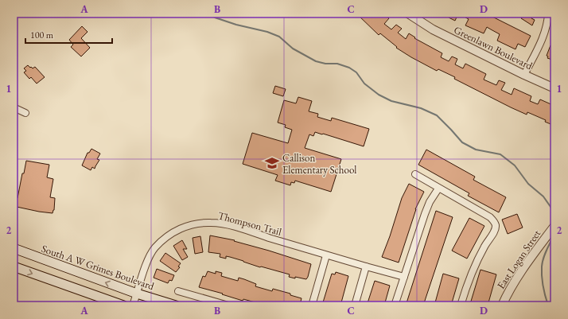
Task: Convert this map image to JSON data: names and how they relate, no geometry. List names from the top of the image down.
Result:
{
  "streets": {
    "main road": ["South A W Grimes Boulevard"],
    "street": ["Greenlawn Boulevard", "Thompson Trail", "East Logan Street"]
  },
  "crossings": [
    ["Thompson Trail", "South A W Grimes Boulevard"]
  ],
  "places": {
    "school or university": ["Callison Elementary School"]
  },
  "scale_bar": "100 m",
  "grid": {
    "columns": [
      "A",
      "B",
      "C",
      "D"
    ],
    "rows": ["1", "2"]
  }
}
